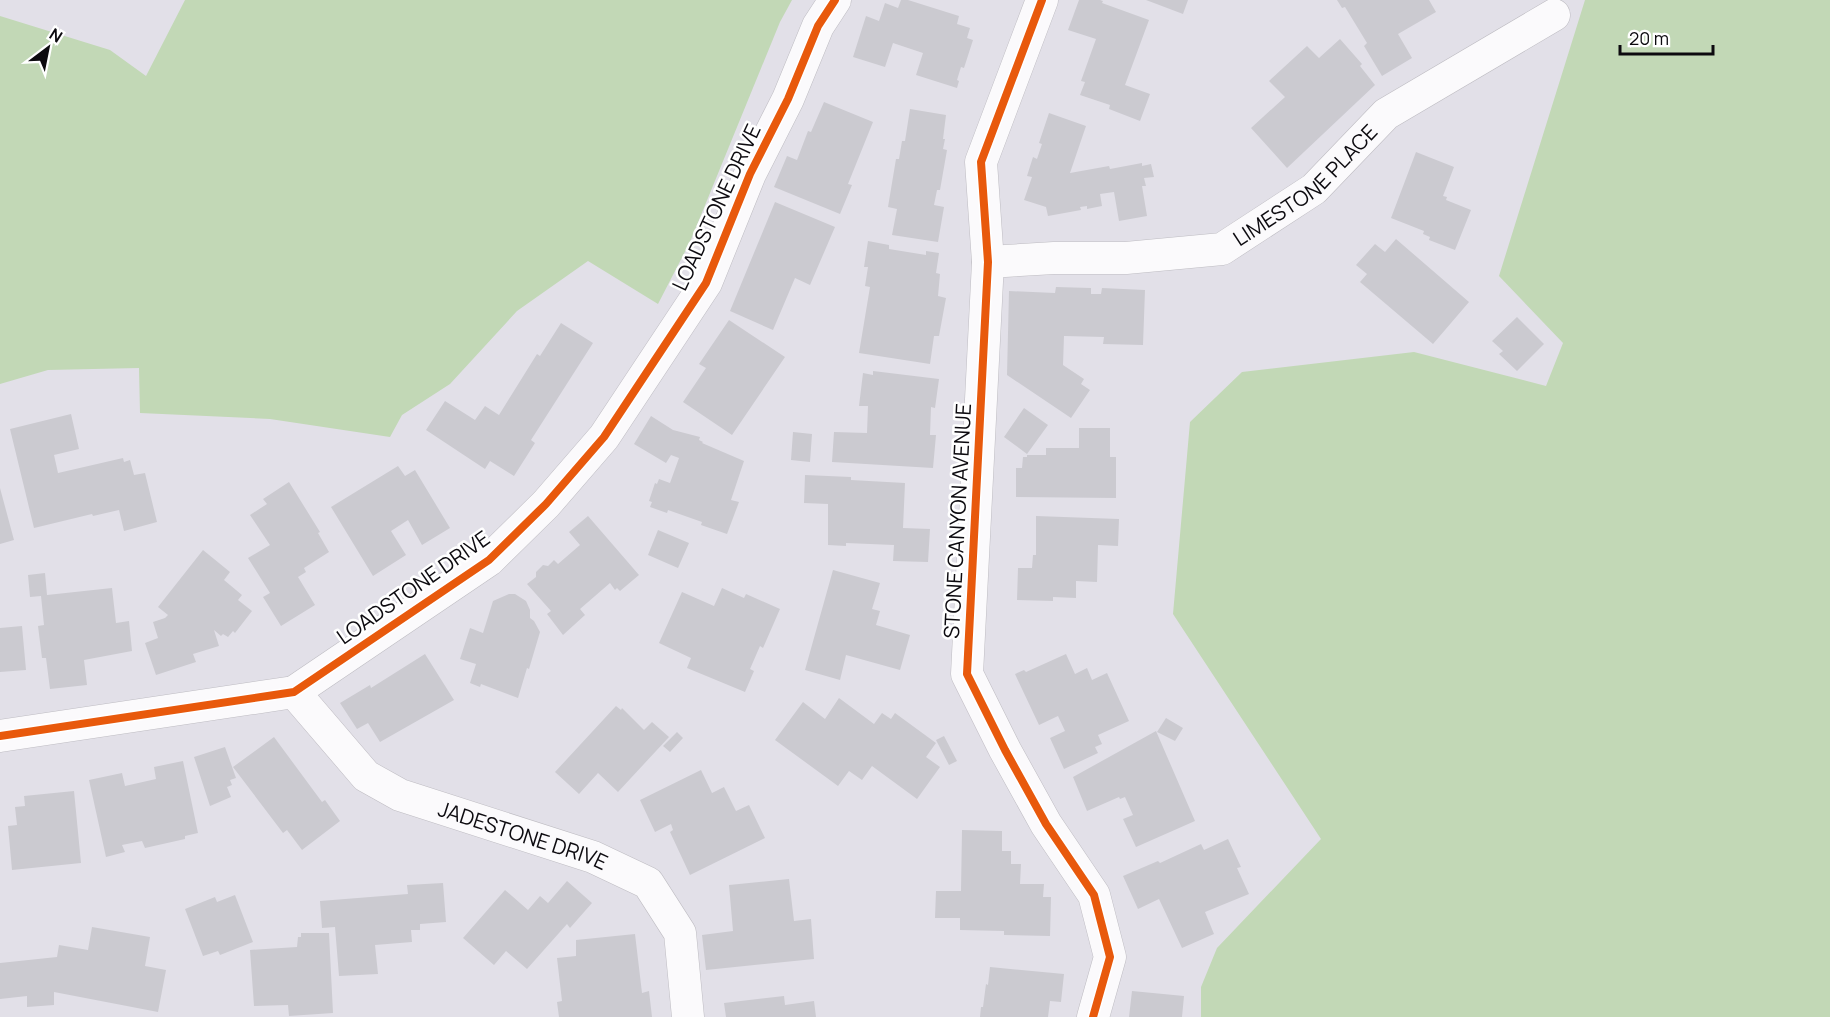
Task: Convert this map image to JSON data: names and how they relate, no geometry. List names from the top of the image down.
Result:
{
  "streets": {
    "street": [
      "LIMESTONE PLACE",
      "LOADSTONE DRIVE",
      "STONE CANYON AVENUE",
      "JADESTONE DRIVE"
    ]
  },
  "crossings": [
    ["LIMESTONE PLACE", "STONE CANYON AVENUE"],
    ["LOADSTONE DRIVE", "JADESTONE DRIVE"]
  ],
  "scale_bar": "20 m",
  "north": "top right"
}
